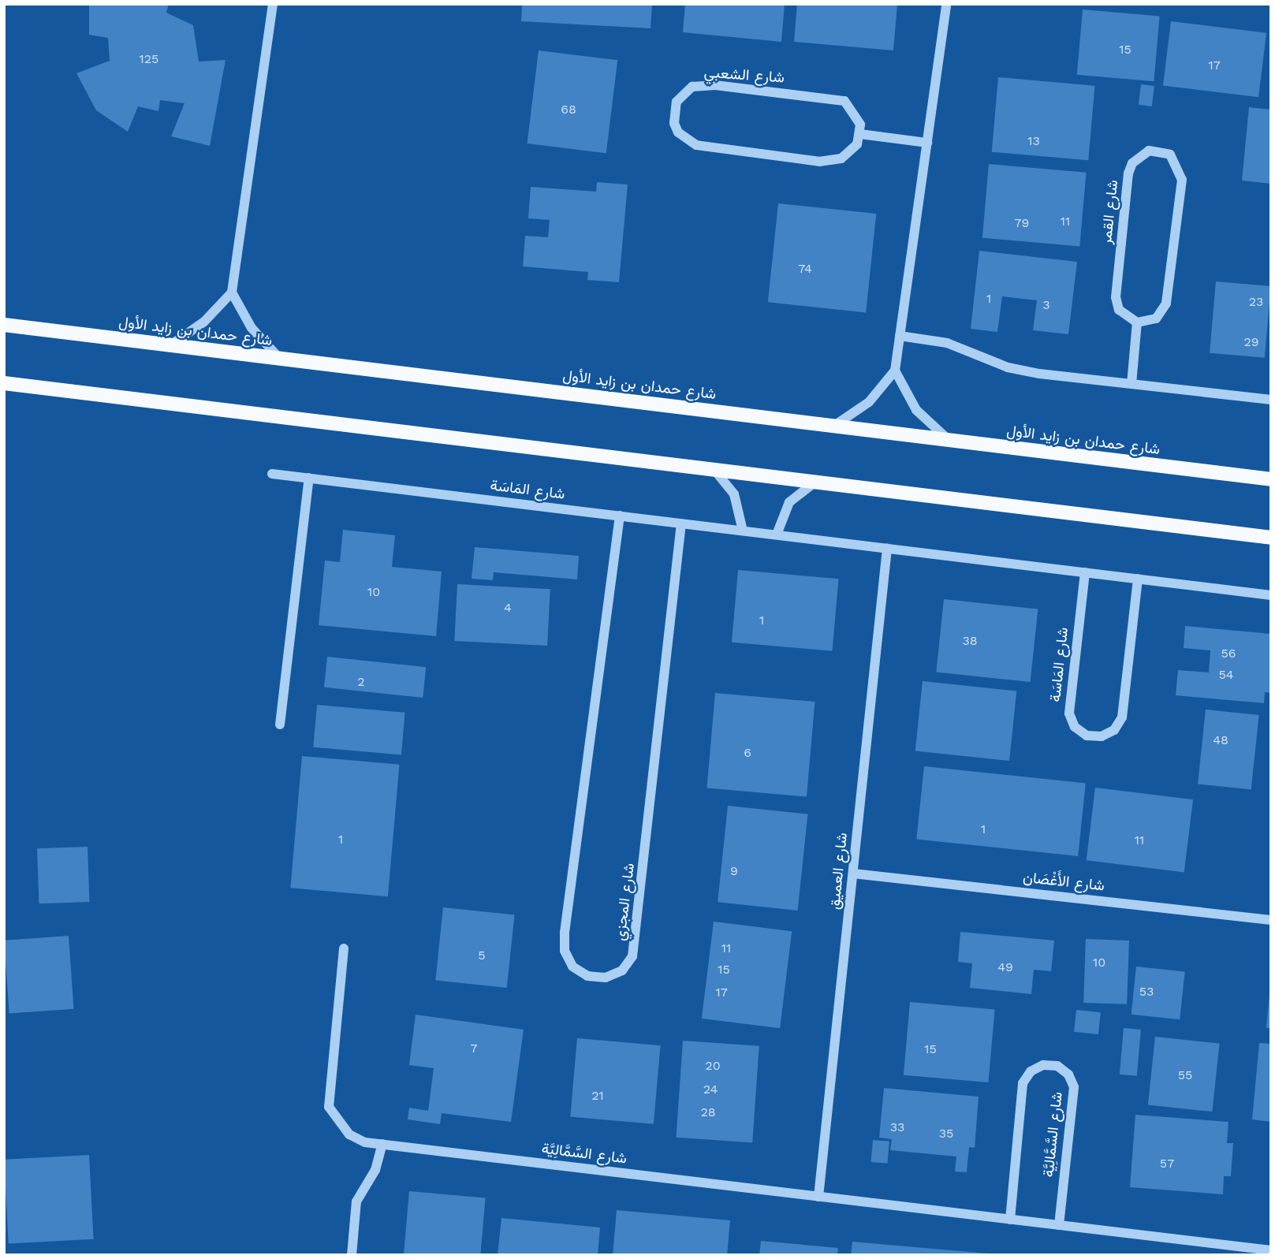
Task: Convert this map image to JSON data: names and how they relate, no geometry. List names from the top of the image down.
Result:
{
  "streets": {
    "main road": ["شارع حمدان بن زايد الأول"],
    "street": [
      "شارع الشعبي",
      "شارع القمر",
      "شارع المَاسَة",
      "شارع العميق",
      "شارع الأَغْصَان",
      "شارع المجزي",
      "شارع السَّمَّالِيَّة"
    ]
  },
  "crossings": [
    ["شارع المَاسَة", "شارع العميق"],
    ["شارع المَاسَة", "شارع المجزي"],
    ["شارع العميق", "شارع الأَغْصَان"],
    ["شارع العميق", "شارع السَّمَّالِيَّة"]
  ],
  "house_numbers": [
    "15",
    "125",
    "17",
    "68",
    "13",
    "11",
    "79",
    "74",
    "1",
    "23",
    "3",
    "29",
    "10",
    "4",
    "1",
    "38",
    "56",
    "54",
    "2",
    "48",
    "6",
    "1",
    "1",
    "11",
    "9",
    "11",
    "5",
    "10",
    "49",
    "15",
    "53",
    "17",
    "7",
    "15",
    "20",
    "55",
    "24",
    "21",
    "28",
    "33",
    "35",
    "57"
  ]
}
